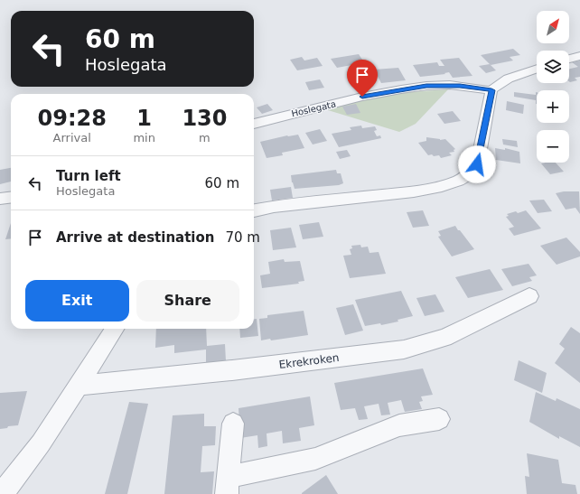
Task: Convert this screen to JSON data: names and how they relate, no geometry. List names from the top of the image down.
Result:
{
  "streets": {
    "street": ["Hoslegata", "Ekrekroken"]
  },
  "north": "top right",
  "page": {
    "map_buttons": ["+", "−"],
    "turn": ["60 m", "Hoslegata"],
    "eta": [
      "09:28",
      "Arrival",
      "1",
      "min",
      "130",
      "m"
    ],
    "list": [
      {
        "name": "Turn left",
        "note": "Hoslegata",
        "value": "60 m"
      },
      {
        "name": "Arrive at destination",
        "value": "70 m"
      }
    ],
    "buttons": ["Exit", "Share"]
  }
}
